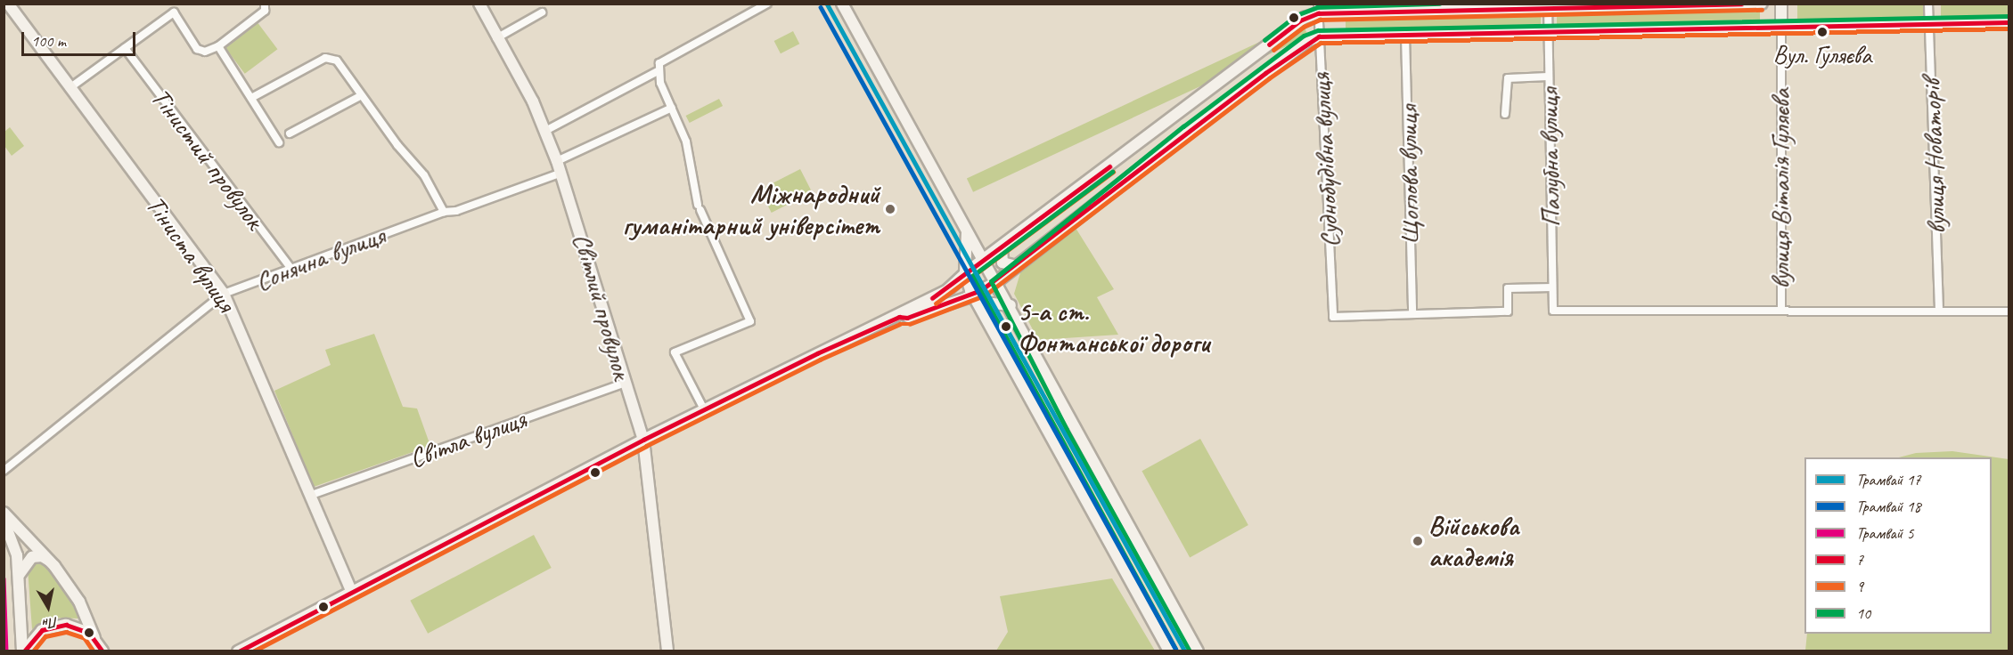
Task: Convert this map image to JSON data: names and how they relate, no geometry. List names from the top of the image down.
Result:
{
  "streets": {
    "main road": ["вулиця Віталія Гуляєва", "Тіниста вулиця", "Світлий провулок"],
    "street": [
      "вулиця Новаторів",
      "Палубна вулиця",
      "Тінистий провулок",
      "Суднобудівна вулиця",
      "Щоглова вулиця",
      "Сонячна вулиця",
      "Світла вулиця"
    ]
  },
  "crossings": [
    ["Палубна вулиця", "вулиця Віталія Гуляєва"],
    ["Тінистий провулок", "Сонячна вулиця"],
    ["Суднобудівна вулиця", "Щоглова вулиця"],
    ["Тіниста вулиця", "Сонячна вулиця"],
    ["Тіниста вулиця", "Світла вулиця"],
    ["Сонячна вулиця", "Світлий провулок"],
    ["Світлий провулок", "Світла вулиця"]
  ],
  "places": [
    "Вул. Гуляєва",
    "Міжнародний гуманітарний універсітет",
    "5-а ст. Фонтанської дороги",
    "Військова академія"
  ],
  "lines": [
    "tram line 17",
    "transit line 7",
    "transit line 10",
    "tram line 18",
    "transit line 9",
    "tram line 5"
  ],
  "legend": [
    "Трамвай 17",
    "Трамвай 18",
    "Трамвай 5",
    "7",
    "9",
    "10"
  ],
  "scale_bar": "100 m",
  "north": "bottom"
}
